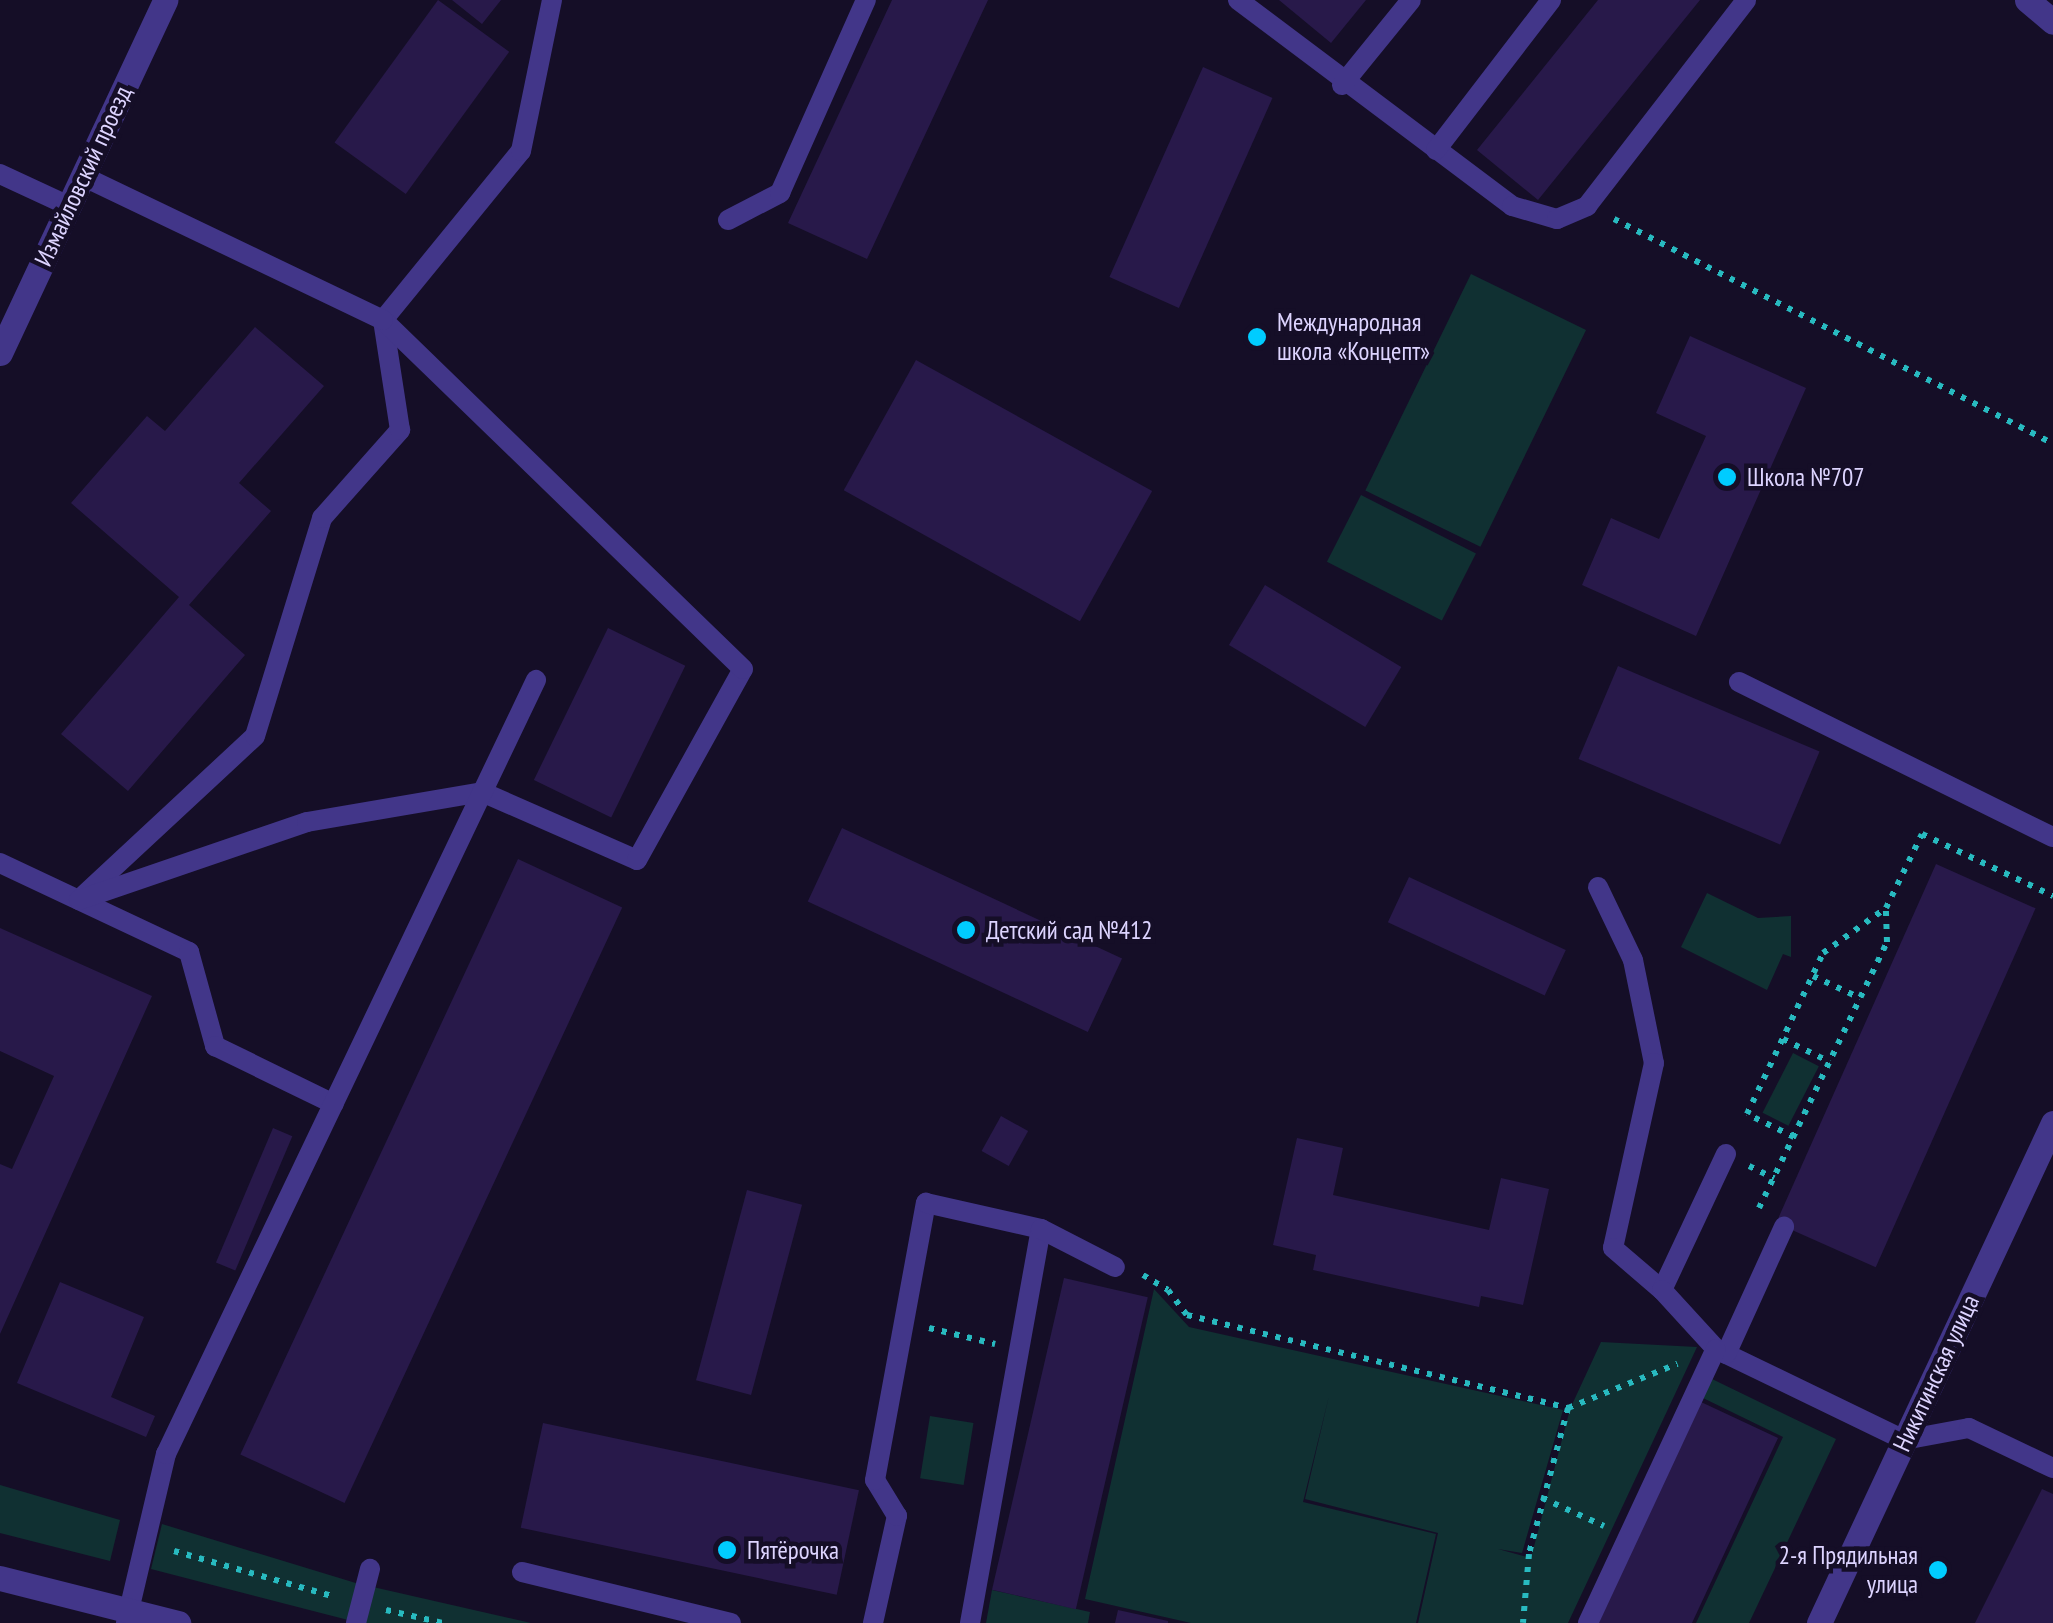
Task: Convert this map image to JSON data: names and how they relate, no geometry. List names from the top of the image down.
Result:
{
  "streets": {
    "street": ["Измайловский проезд", "Никитинская улица"]
  },
  "places": [
    "Международная школа «Концепт»",
    "Школа №707",
    "Детский сад №412",
    "Пятёрочка",
    "2-я Прядильная улица"
  ]
}
